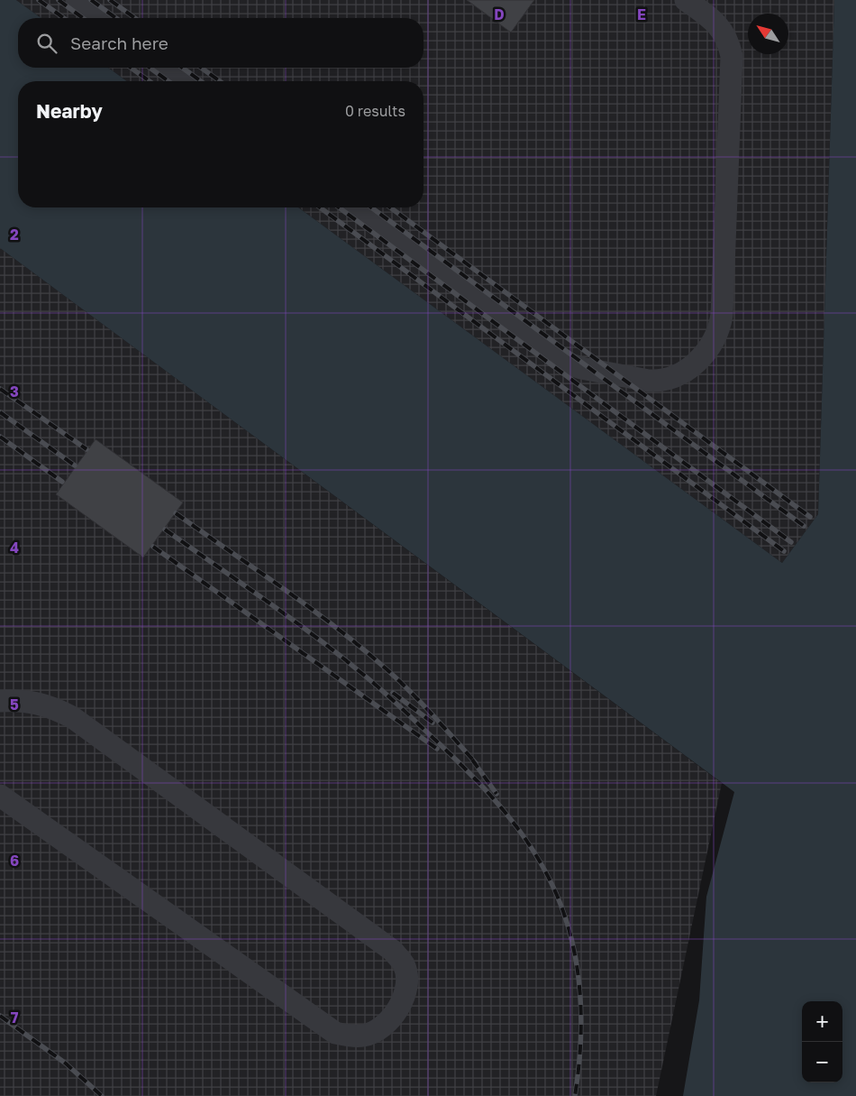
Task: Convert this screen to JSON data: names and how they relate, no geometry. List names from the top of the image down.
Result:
{
  "north": "top left",
  "page": {
    "search": "Search here",
    "heading": ["Nearby", "0 results"],
    "map_buttons": ["+", "−"]
  },
  "grid": {
    "columns": ["D", "E"],
    "rows": [
      "2",
      "3",
      "4",
      "5",
      "6",
      "7"
    ]
  }
}
